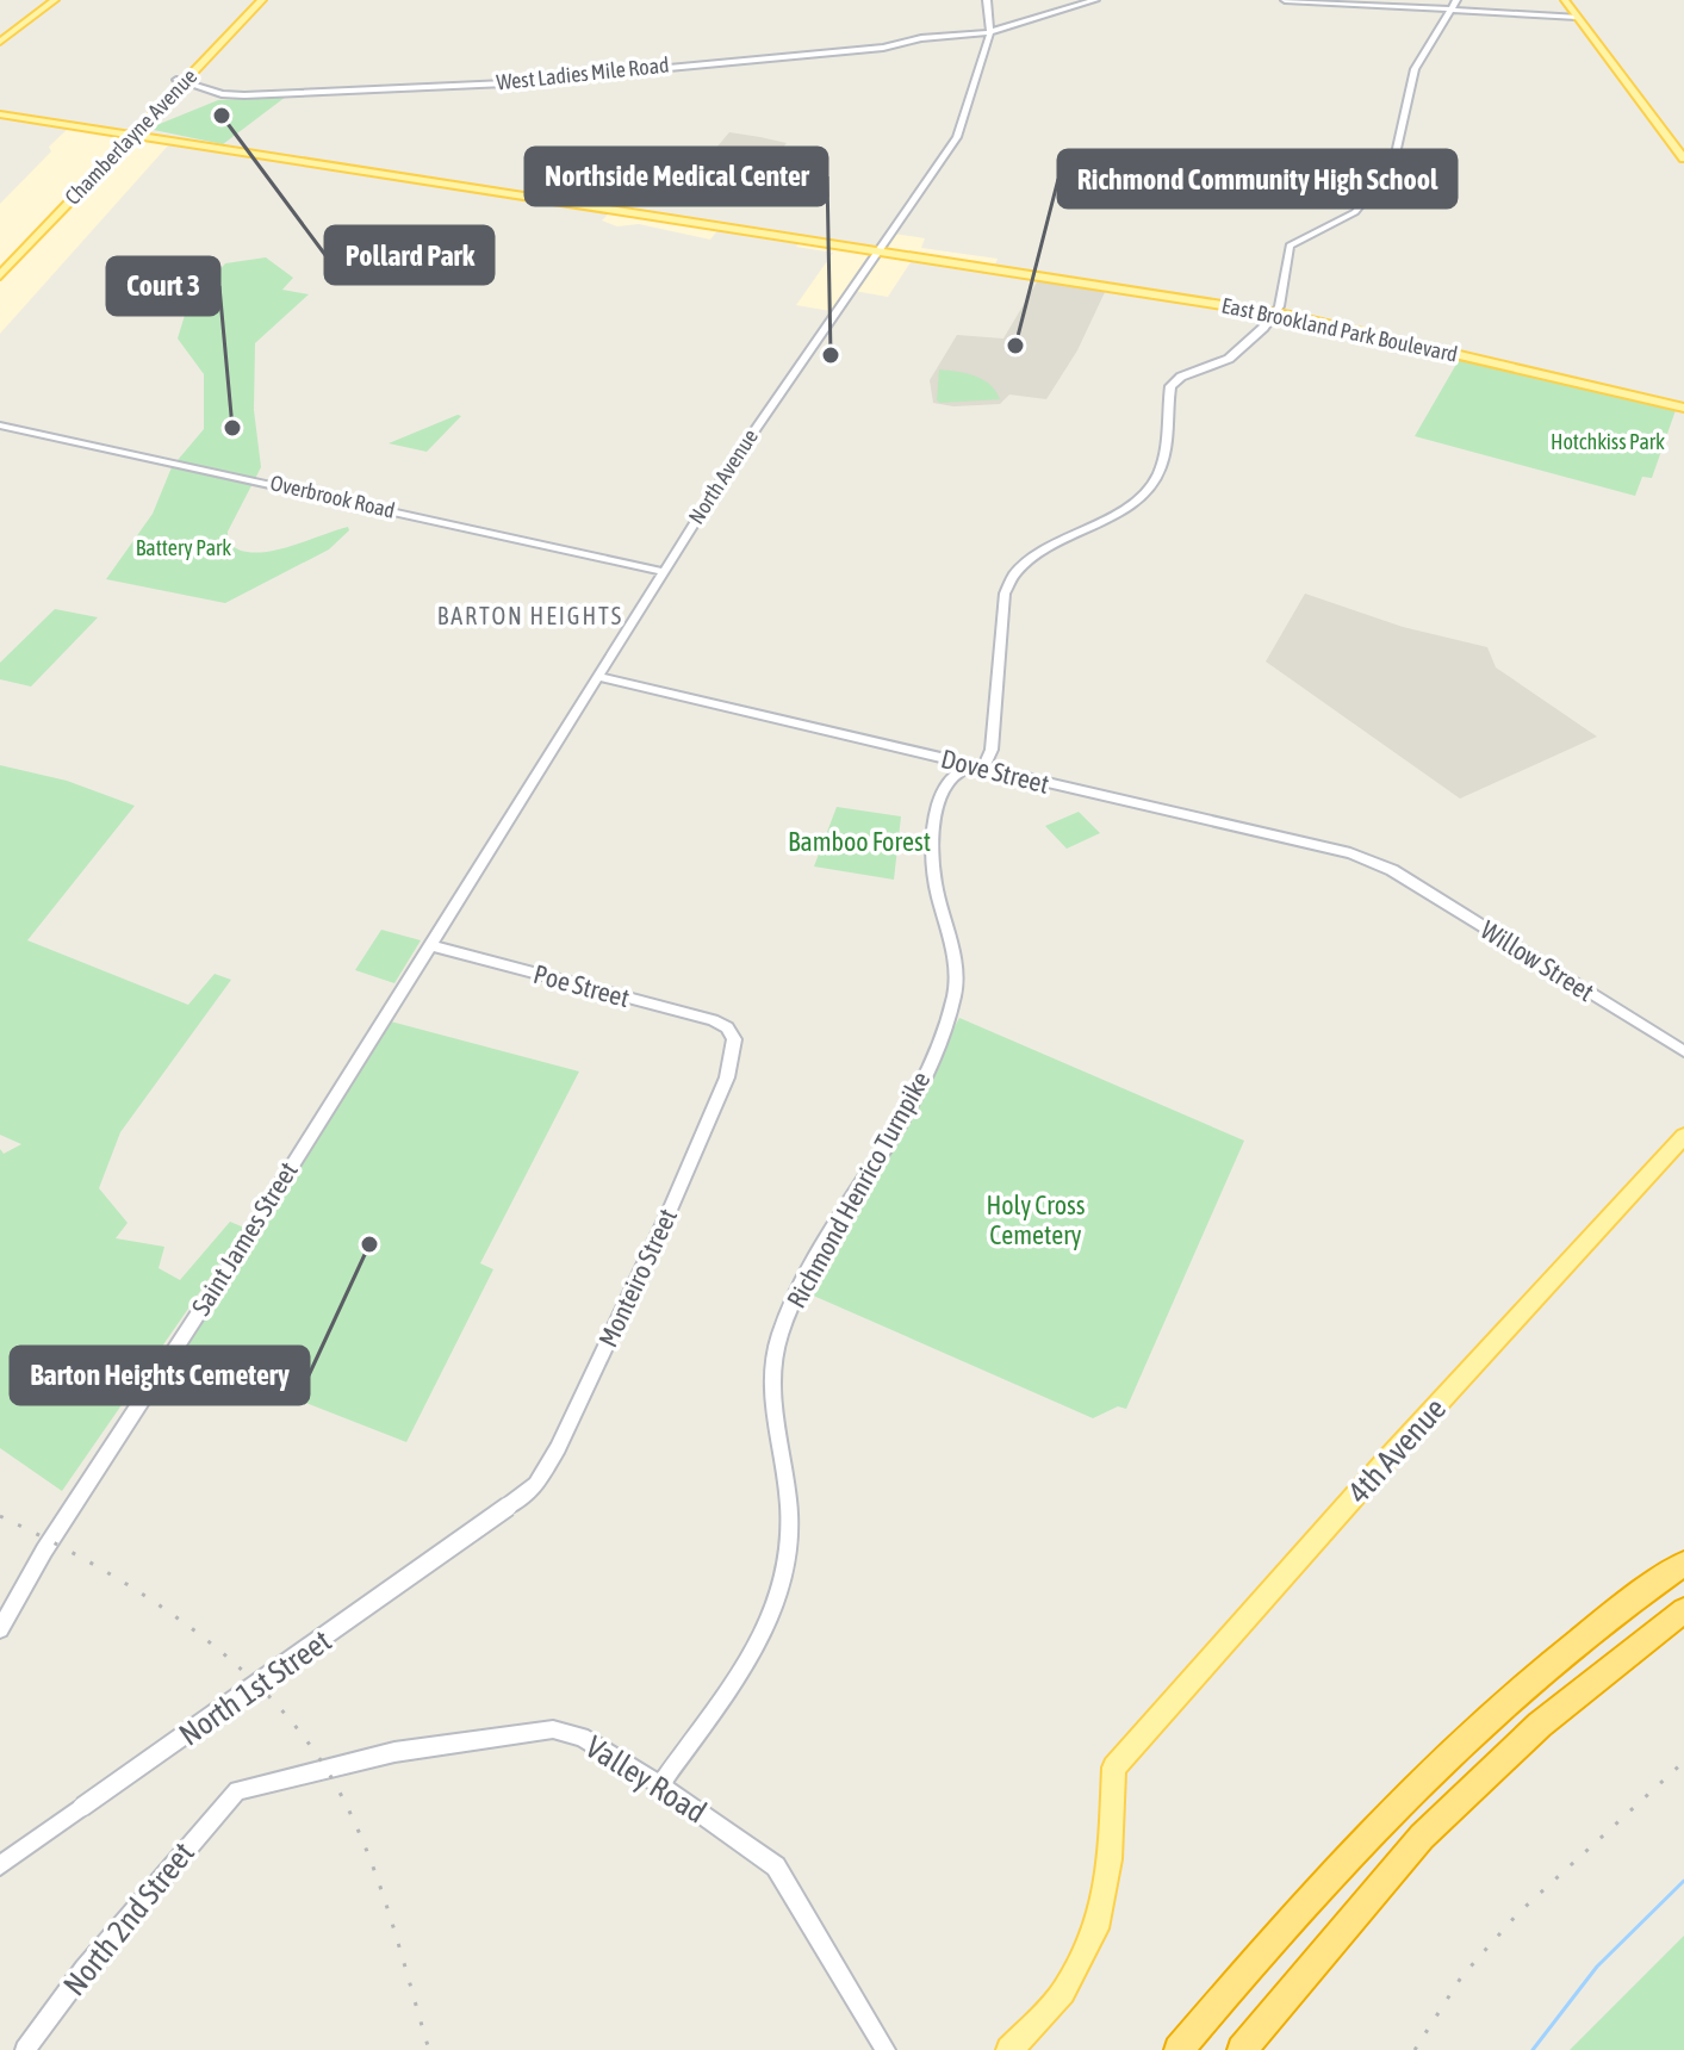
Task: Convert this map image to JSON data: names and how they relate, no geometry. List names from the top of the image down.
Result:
{
  "streets": {
    "main road": ["Chamberlayne Avenue", "East Brookland Park Boulevard", "4th Avenue"],
    "street": [
      "West Ladies Mile Road",
      "North Avenue",
      "Overbrook Road",
      "Dove Street",
      "Willow Street",
      "Poe Street",
      "Richmond Henrico Turnpike",
      "Saint James Street",
      "Monteiro Street",
      "North 1st Street",
      "Valley Road",
      "North 2nd Street"
    ]
  },
  "crossings": [
    ["West Ladies Mile Road", "Chamberlayne Avenue"],
    ["West Ladies Mile Road", "North Avenue"],
    ["Chamberlayne Avenue", "East Brookland Park Boulevard"],
    ["East Brookland Park Boulevard", "North Avenue"],
    ["East Brookland Park Boulevard", "Richmond Henrico Turnpike"],
    ["North Avenue", "Overbrook Road"],
    ["North Avenue", "Dove Street"],
    ["North Avenue", "Poe Street"],
    ["North Avenue", "Saint James Street"],
    ["Dove Street", "Willow Street"],
    ["Dove Street", "Richmond Henrico Turnpike"],
    ["Poe Street", "Saint James Street"],
    ["Poe Street", "Monteiro Street"],
    ["Richmond Henrico Turnpike", "Valley Road"],
    ["Monteiro Street", "North 1st Street"],
    ["Valley Road", "North 2nd Street"]
  ],
  "districts": ["BARTON HEIGHTS"],
  "parks": [
    "Hotchkiss Park",
    "Battery Park",
    "Bamboo Forest",
    "Holy Cross Cemetery"
  ],
  "places": [
    "Pollard Park",
    "Richmond Community High School",
    "Northside Medical Center",
    "Court 3",
    "Barton Heights Cemetery"
  ]
}
